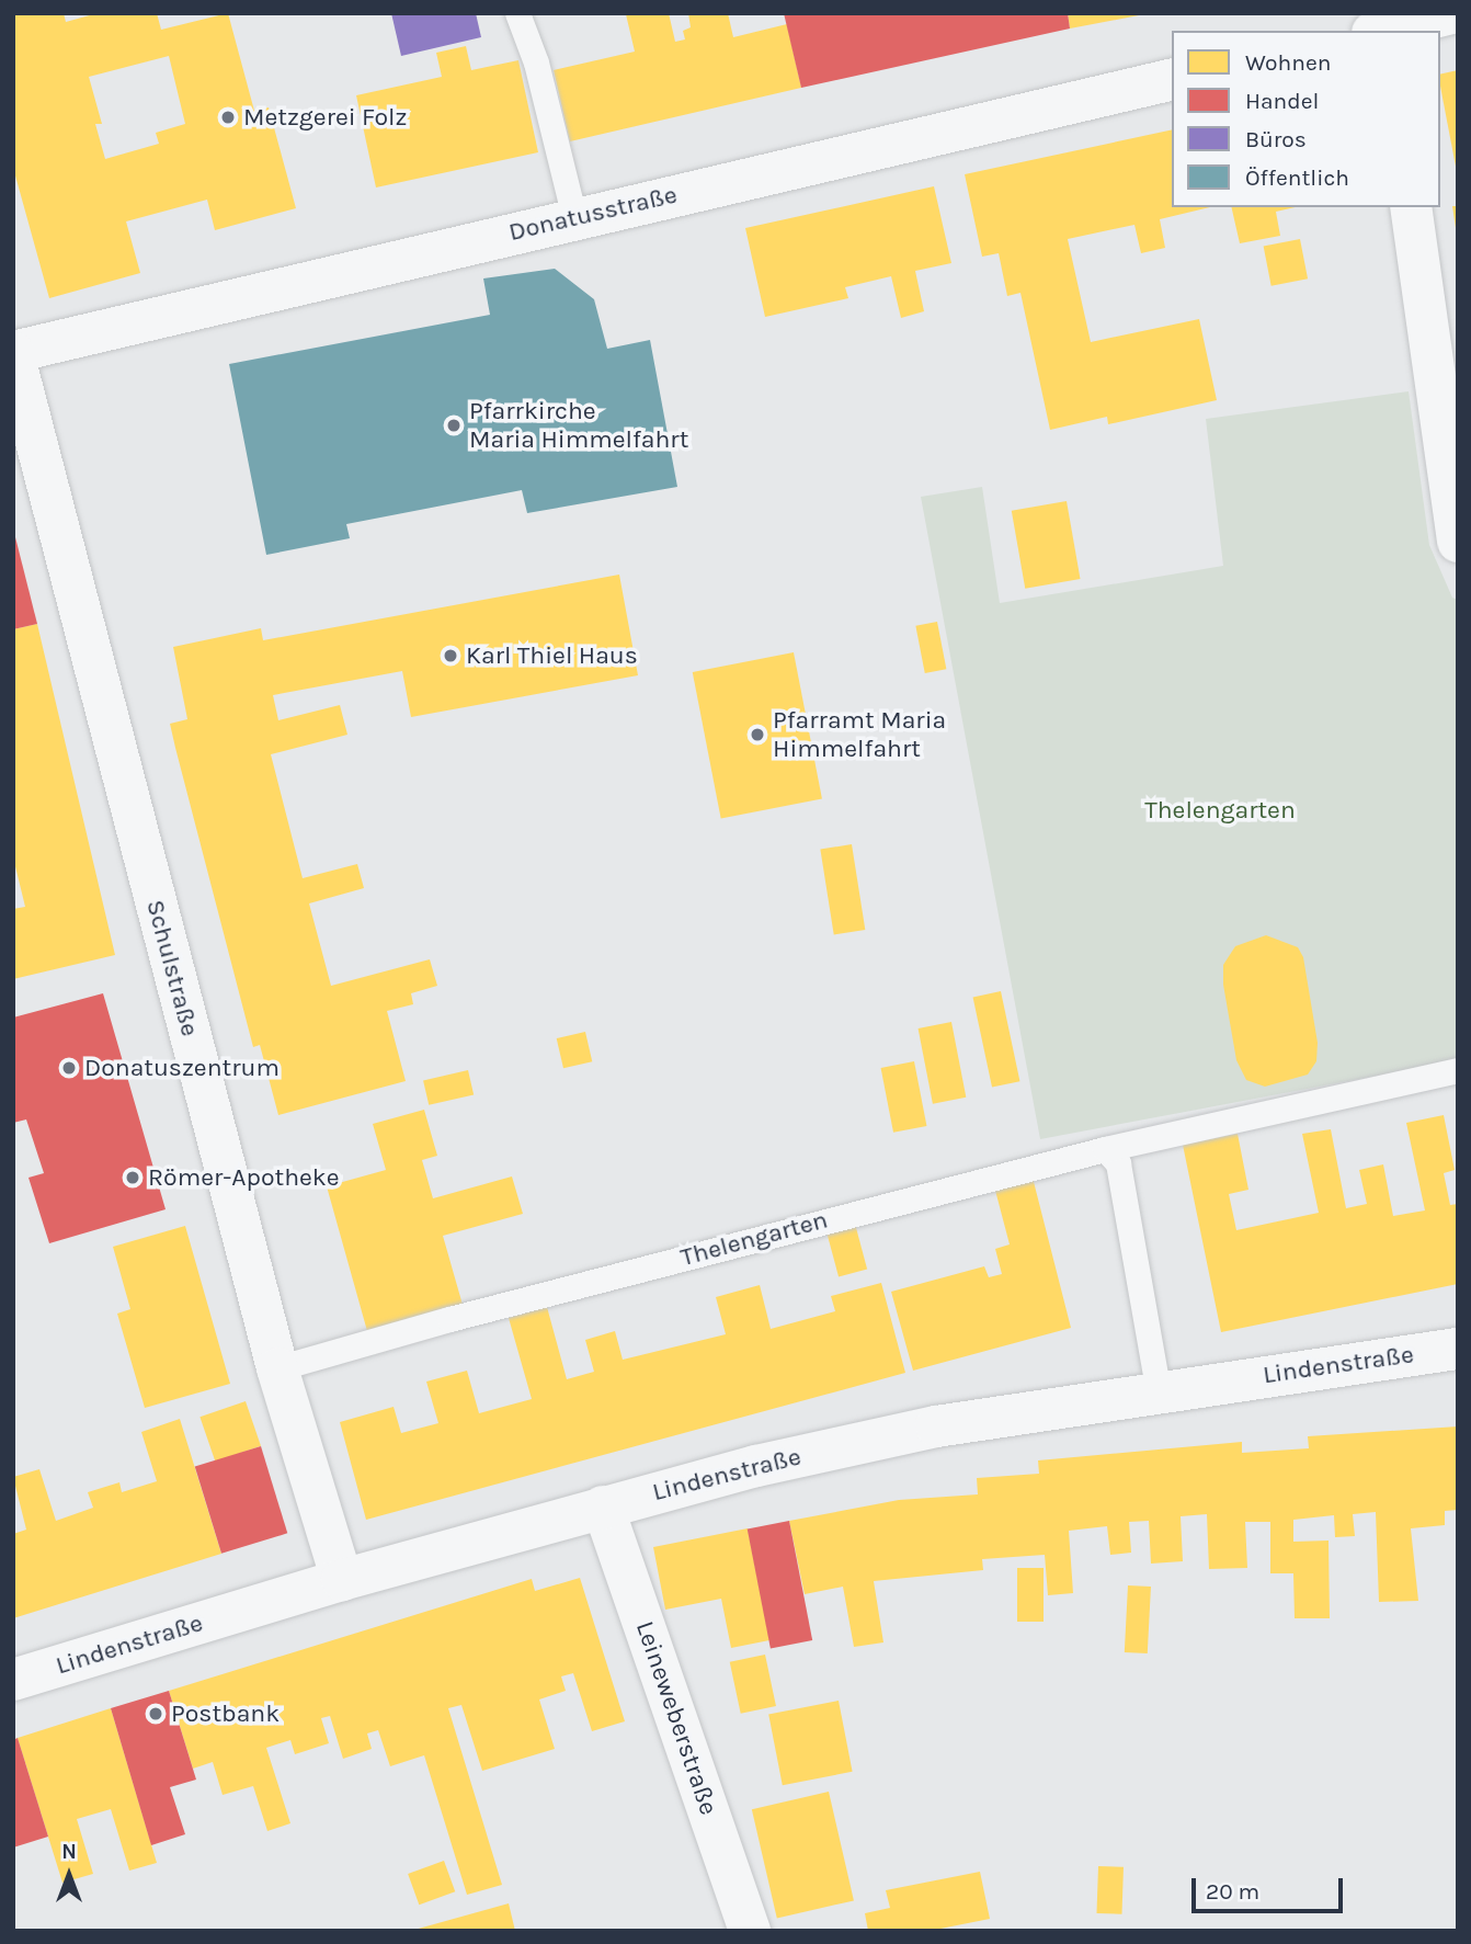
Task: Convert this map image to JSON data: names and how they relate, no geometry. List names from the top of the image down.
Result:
{
  "streets": {
    "street": [
      "Donatusstraße",
      "Schulstraße",
      "Lindenstraße",
      "Leineweberstraße"
    ],
    "lane": ["Thelengarten"]
  },
  "crossings": [
    ["Donatusstraße", "Schulstraße"],
    ["Schulstraße", "Thelengarten"],
    ["Schulstraße", "Lindenstraße"],
    ["Lindenstraße", "Leineweberstraße"]
  ],
  "parks": ["Thelengarten"],
  "places": [
    "Metzgerei Folz",
    "Pfarrkirche Maria Himmelfahrt",
    "Karl Thiel Haus",
    "Pfarramt Maria Himmelfahrt",
    "Donatuszentrum",
    "Römer-Apotheke",
    "Postbank"
  ],
  "legend": [
    "Wohnen",
    "Handel",
    "Büros",
    "Öffentlich"
  ],
  "scale_bar": "20 m",
  "north": "top"
}
